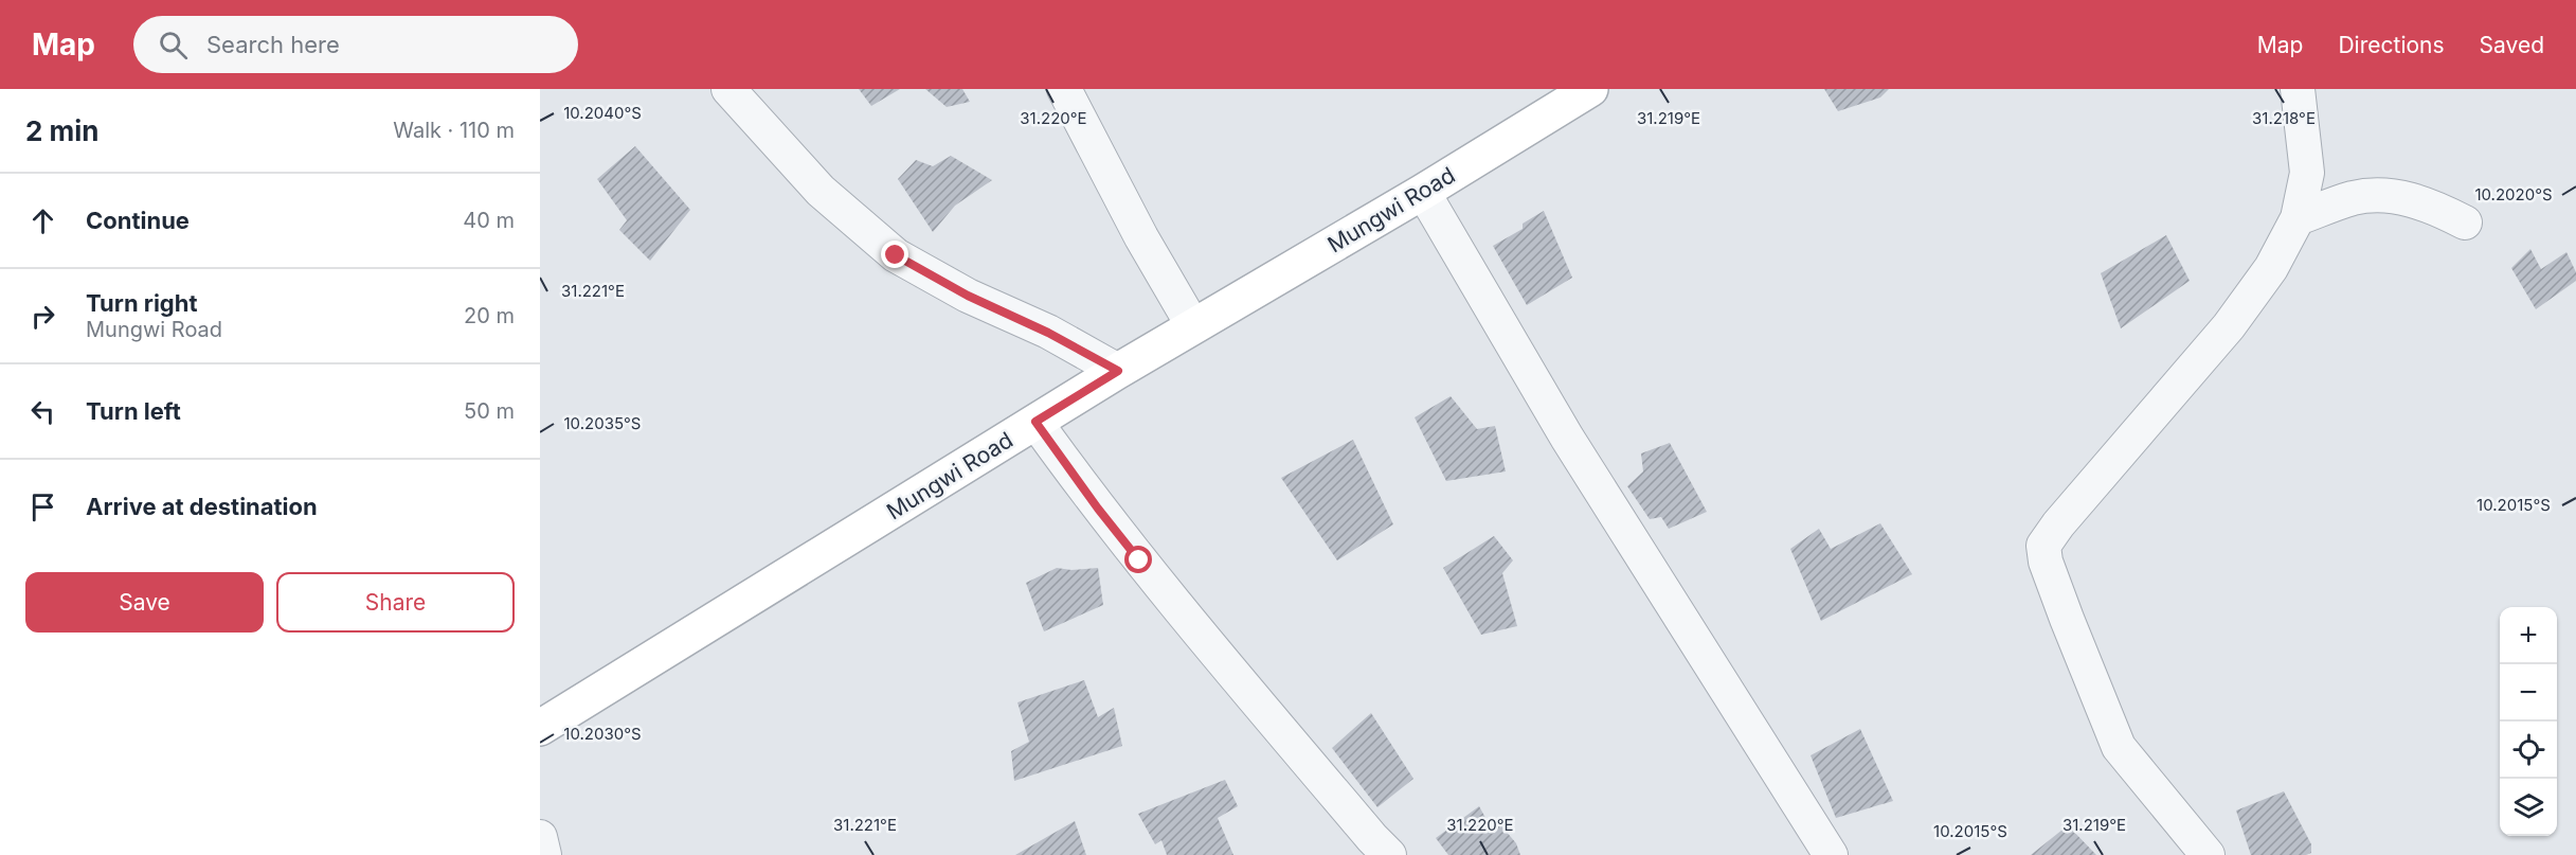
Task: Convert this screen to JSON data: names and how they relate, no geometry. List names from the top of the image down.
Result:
{
  "streets": {
    "main road": ["Mungwi Road"]
  },
  "page": {
    "header": "Map",
    "search": "Search here",
    "nav": ["Map", "Directions", "Saved"],
    "heading": ["2 min", "Walk · 110 m"],
    "list": [
      ["Continue", "40 m"],
      ["Turn right", "Mungwi Road", "20 m"],
      ["Turn left", "50 m"],
      "Arrive at destination"
    ],
    "buttons": ["Save", "Share"],
    "map_buttons": ["+", "−"]
  },
  "coordinates": [
    "10.2040°S",
    "31.220°E",
    "31.219°E",
    "31.218°E",
    "10.2020°S",
    "31.221°E",
    "10.2035°S",
    "10.2015°S",
    "10.2030°S"
  ]
}
